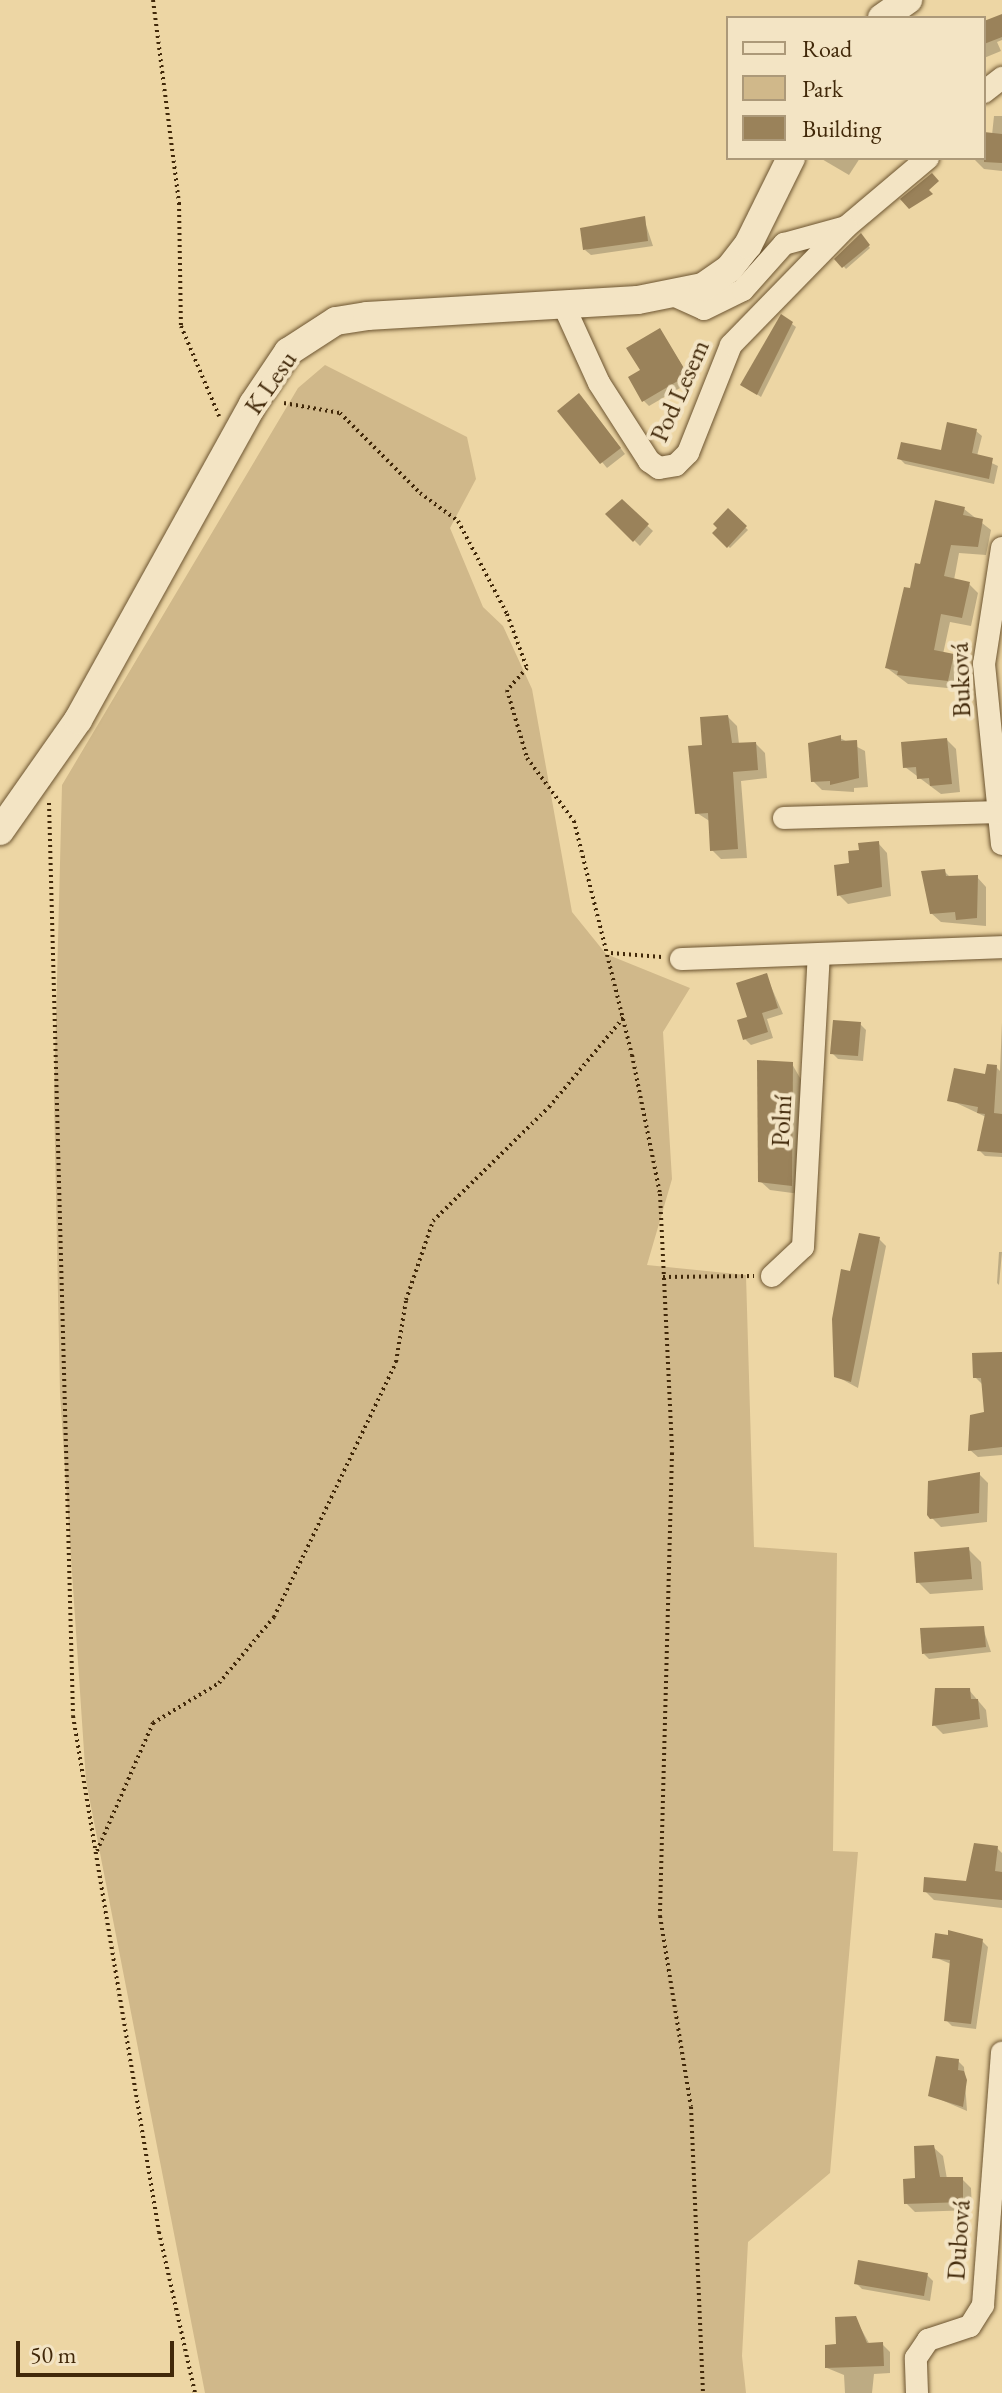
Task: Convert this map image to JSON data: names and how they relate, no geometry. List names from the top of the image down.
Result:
{
  "streets": {
    "street": [
      "K Lesu",
      "Pod Lesem",
      "Buková",
      "Polní",
      "Dubová"
    ]
  },
  "crossings": [
    ["K Lesu", "Pod Lesem"]
  ],
  "legend": ["Road", "Park", "Building"],
  "scale_bar": "50 m"
}
